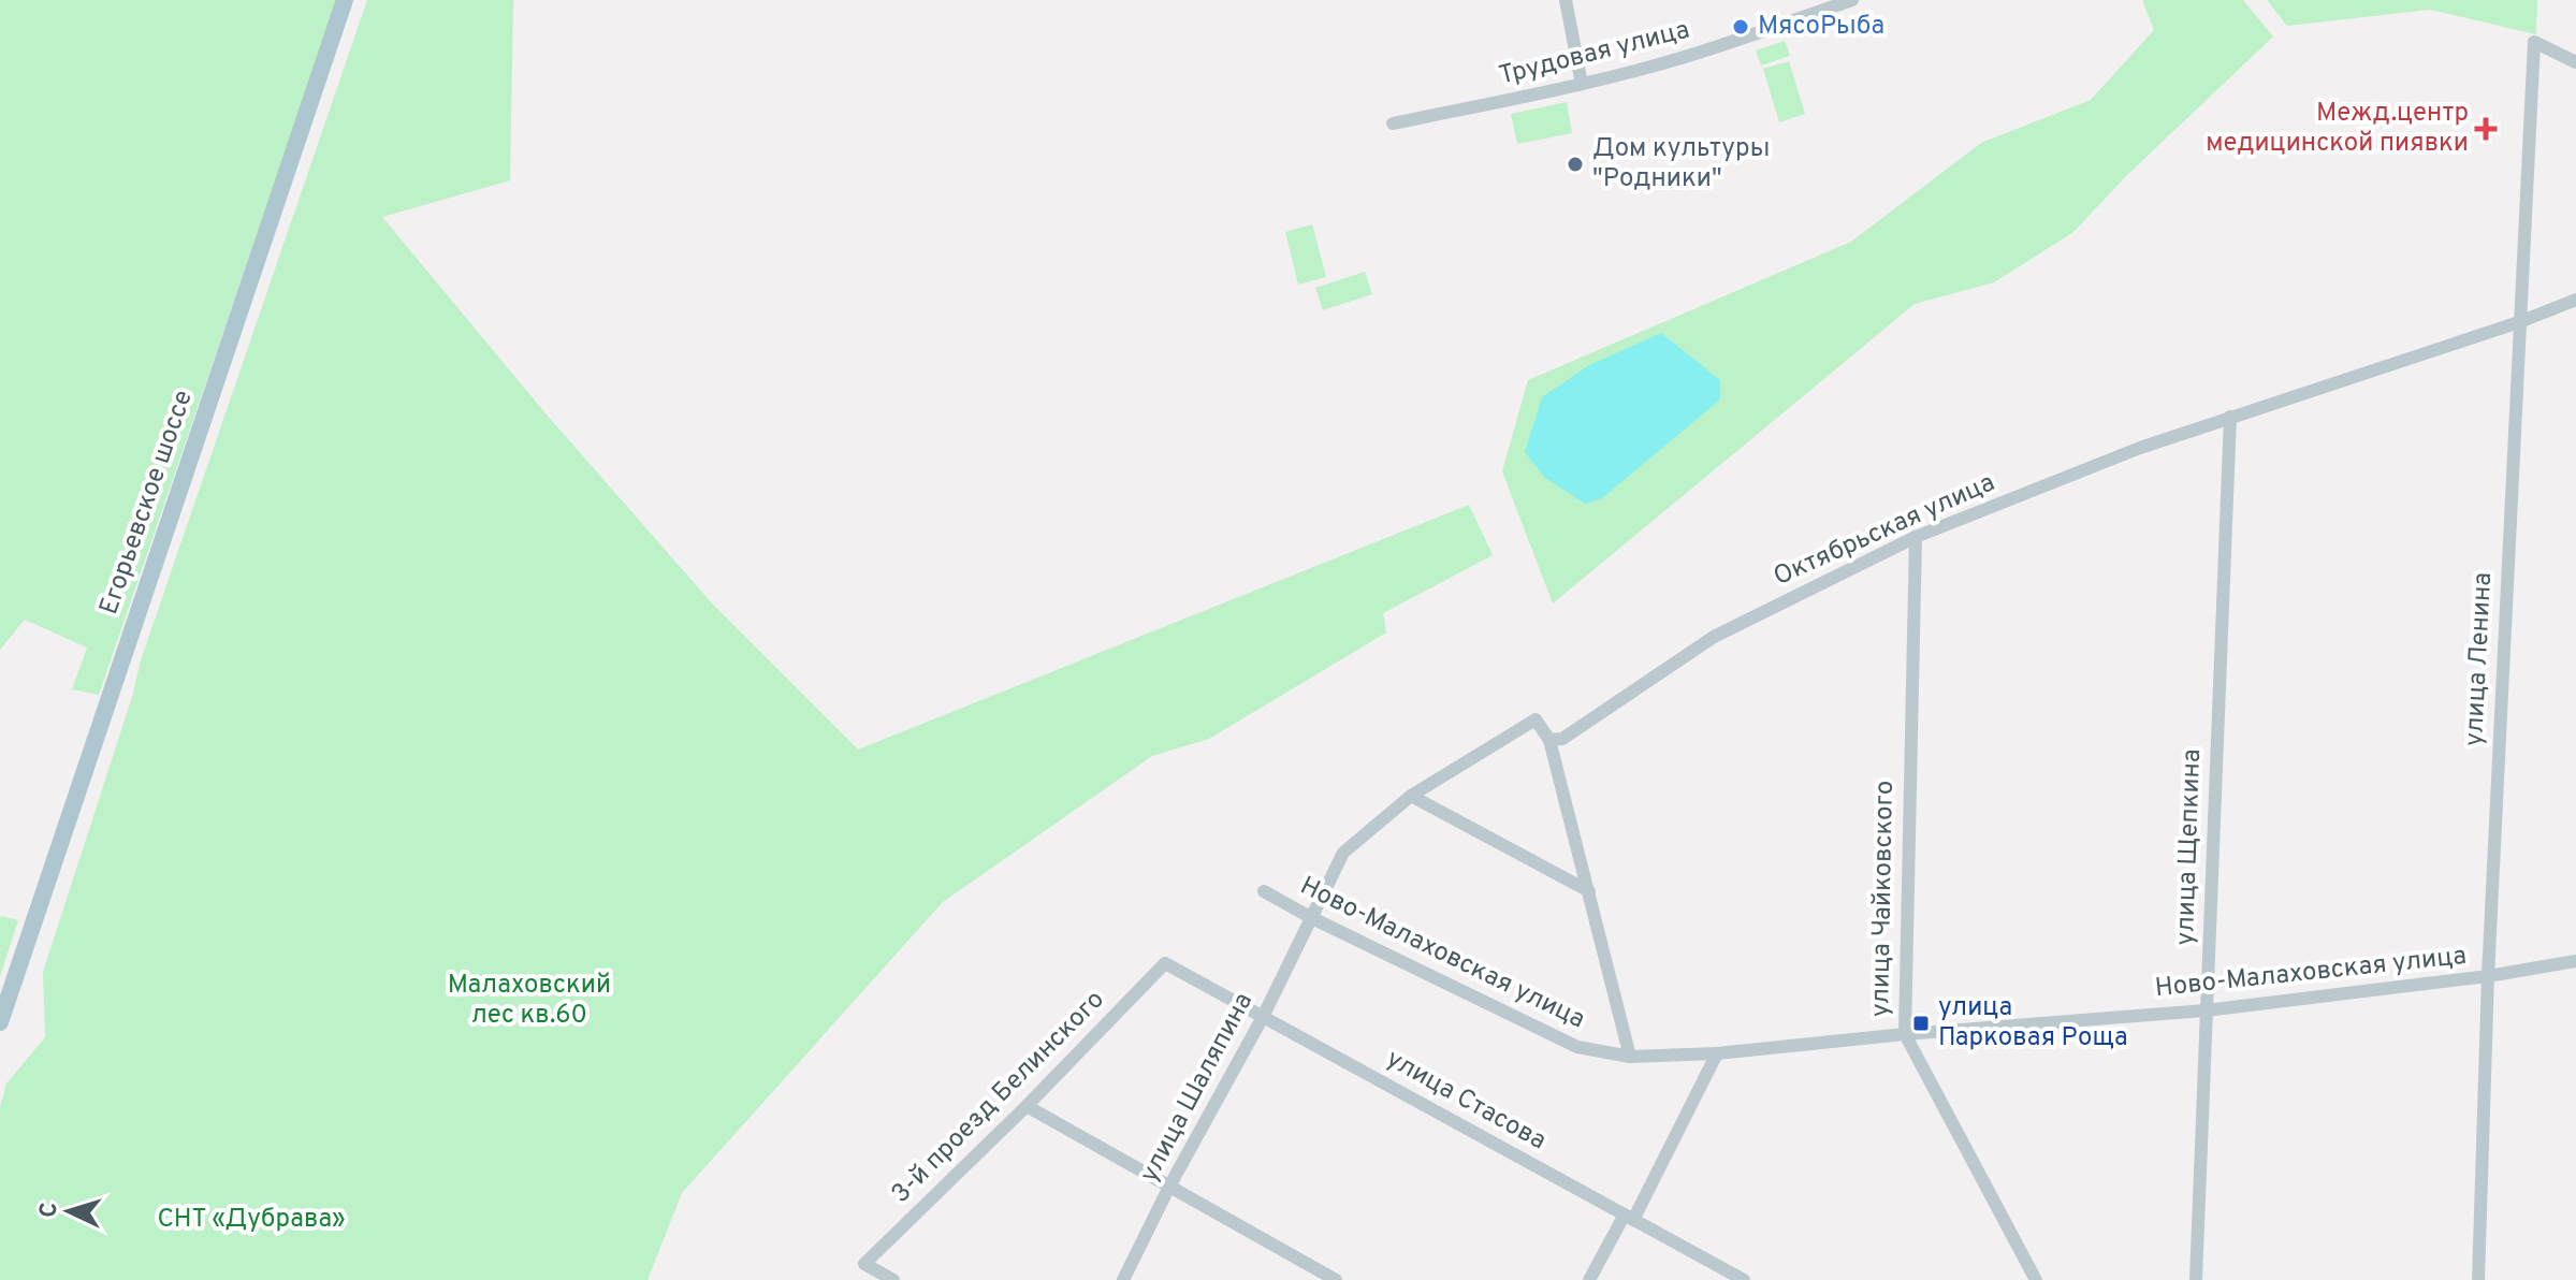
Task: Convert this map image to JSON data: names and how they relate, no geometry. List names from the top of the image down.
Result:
{
  "streets": {
    "main road": ["Егорьевское шоссе"],
    "street": [
      "Трудовая улица",
      "Октябрьская улица",
      "улица Ленина",
      "улица Щепкина",
      "улица Чайковского",
      "Ново-Малаховская улица",
      "улица Шаляпина",
      "3-й проезд Белинского",
      "улица Стасова"
    ]
  },
  "crossings": [
    ["Октябрьская улица", "улица Ленина"],
    ["Октябрьская улица", "улица Щепкина"],
    ["Октябрьская улица", "улица Чайковского"],
    ["улица Ленина", "Ново-Малаховская улица"],
    ["улица Щепкина", "Ново-Малаховская улица"],
    ["улица Чайковского", "Ново-Малаховская улица"],
    ["Ново-Малаховская улица", "улица Шаляпина"],
    ["улица Шаляпина", "улица Стасова"],
    ["3-й проезд Белинского", "улица Стасова"]
  ],
  "parks": ["Малаховский лес кв.60", "СНТ «Дубрава»"],
  "places": {
    "other": ["МясоРыба", "Дом культуры \"Родники\""],
    "health": ["Межд.центр медицинской пиявки"],
    "transit": ["улица Парковая Роща"]
  },
  "north": "left"
}
